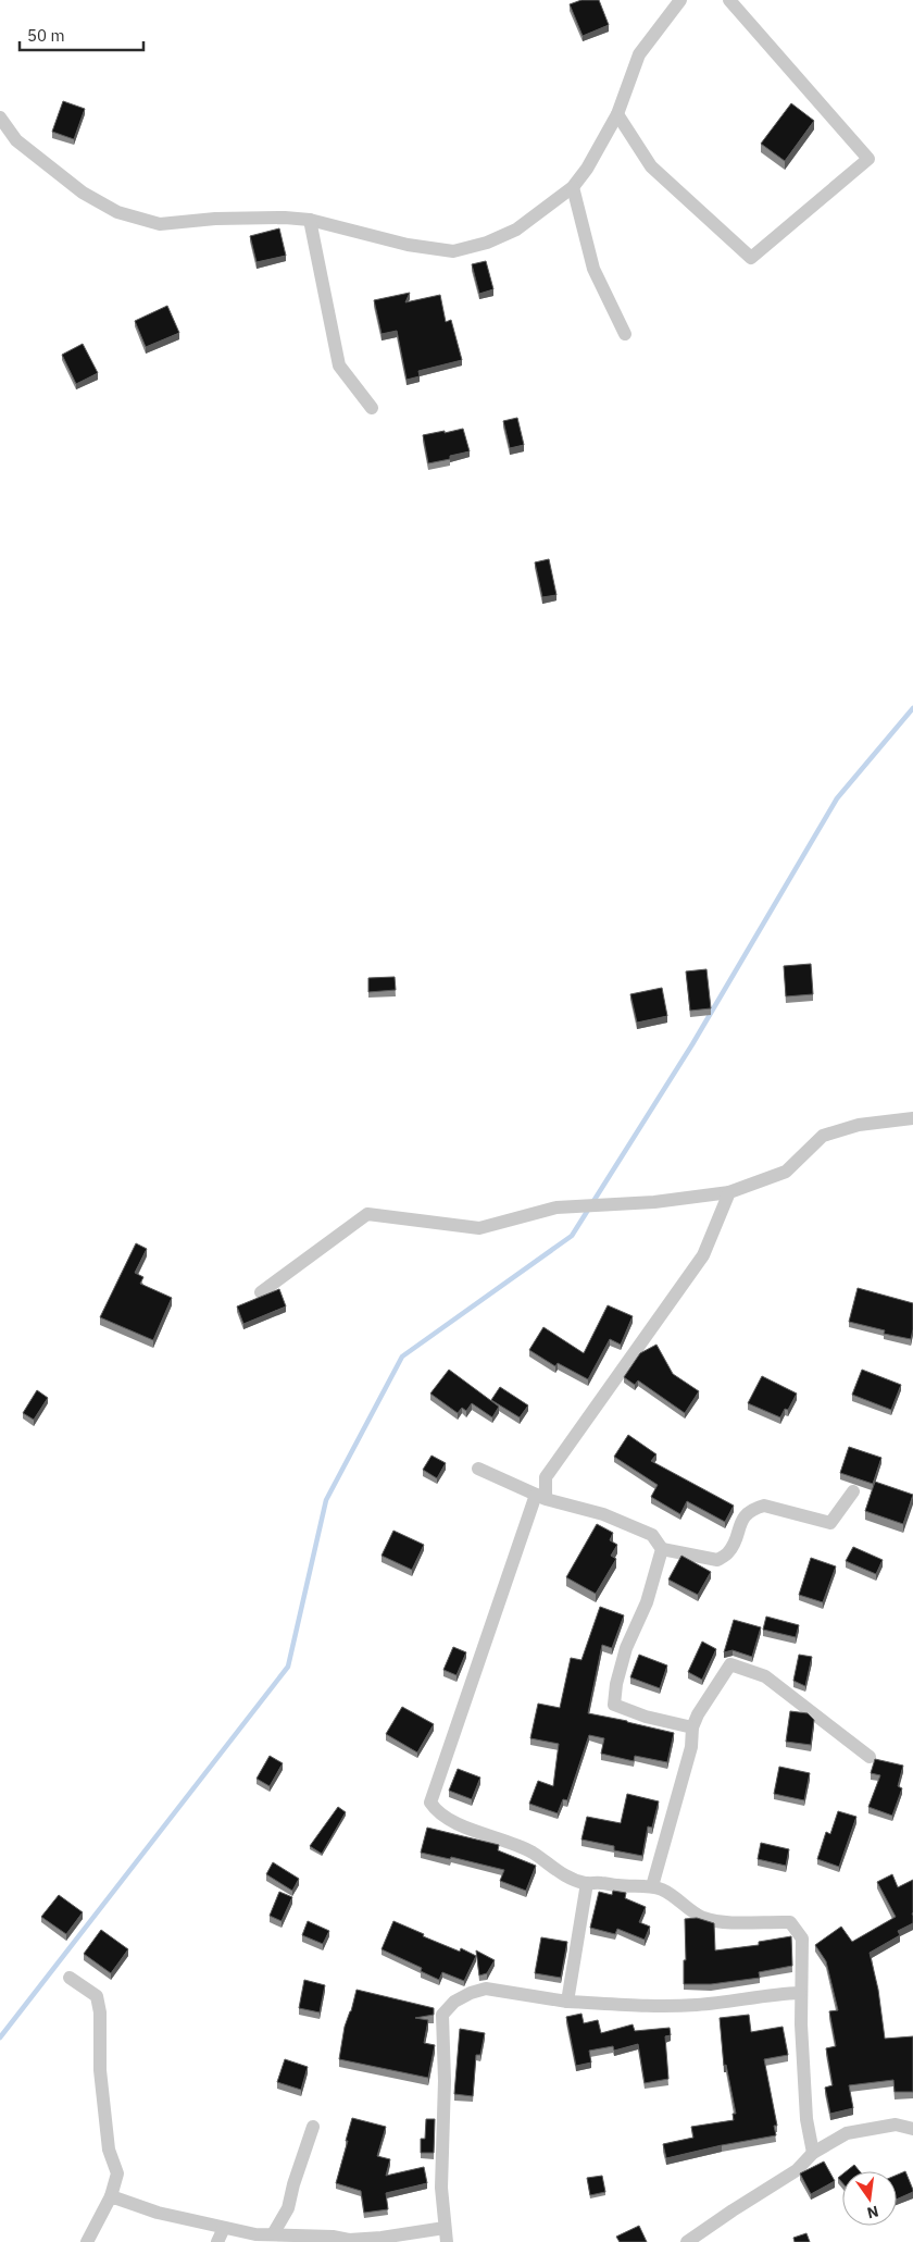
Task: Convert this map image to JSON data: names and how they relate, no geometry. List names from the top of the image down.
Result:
{
  "scale_bar": "50 m",
  "north": "bottom"
}
